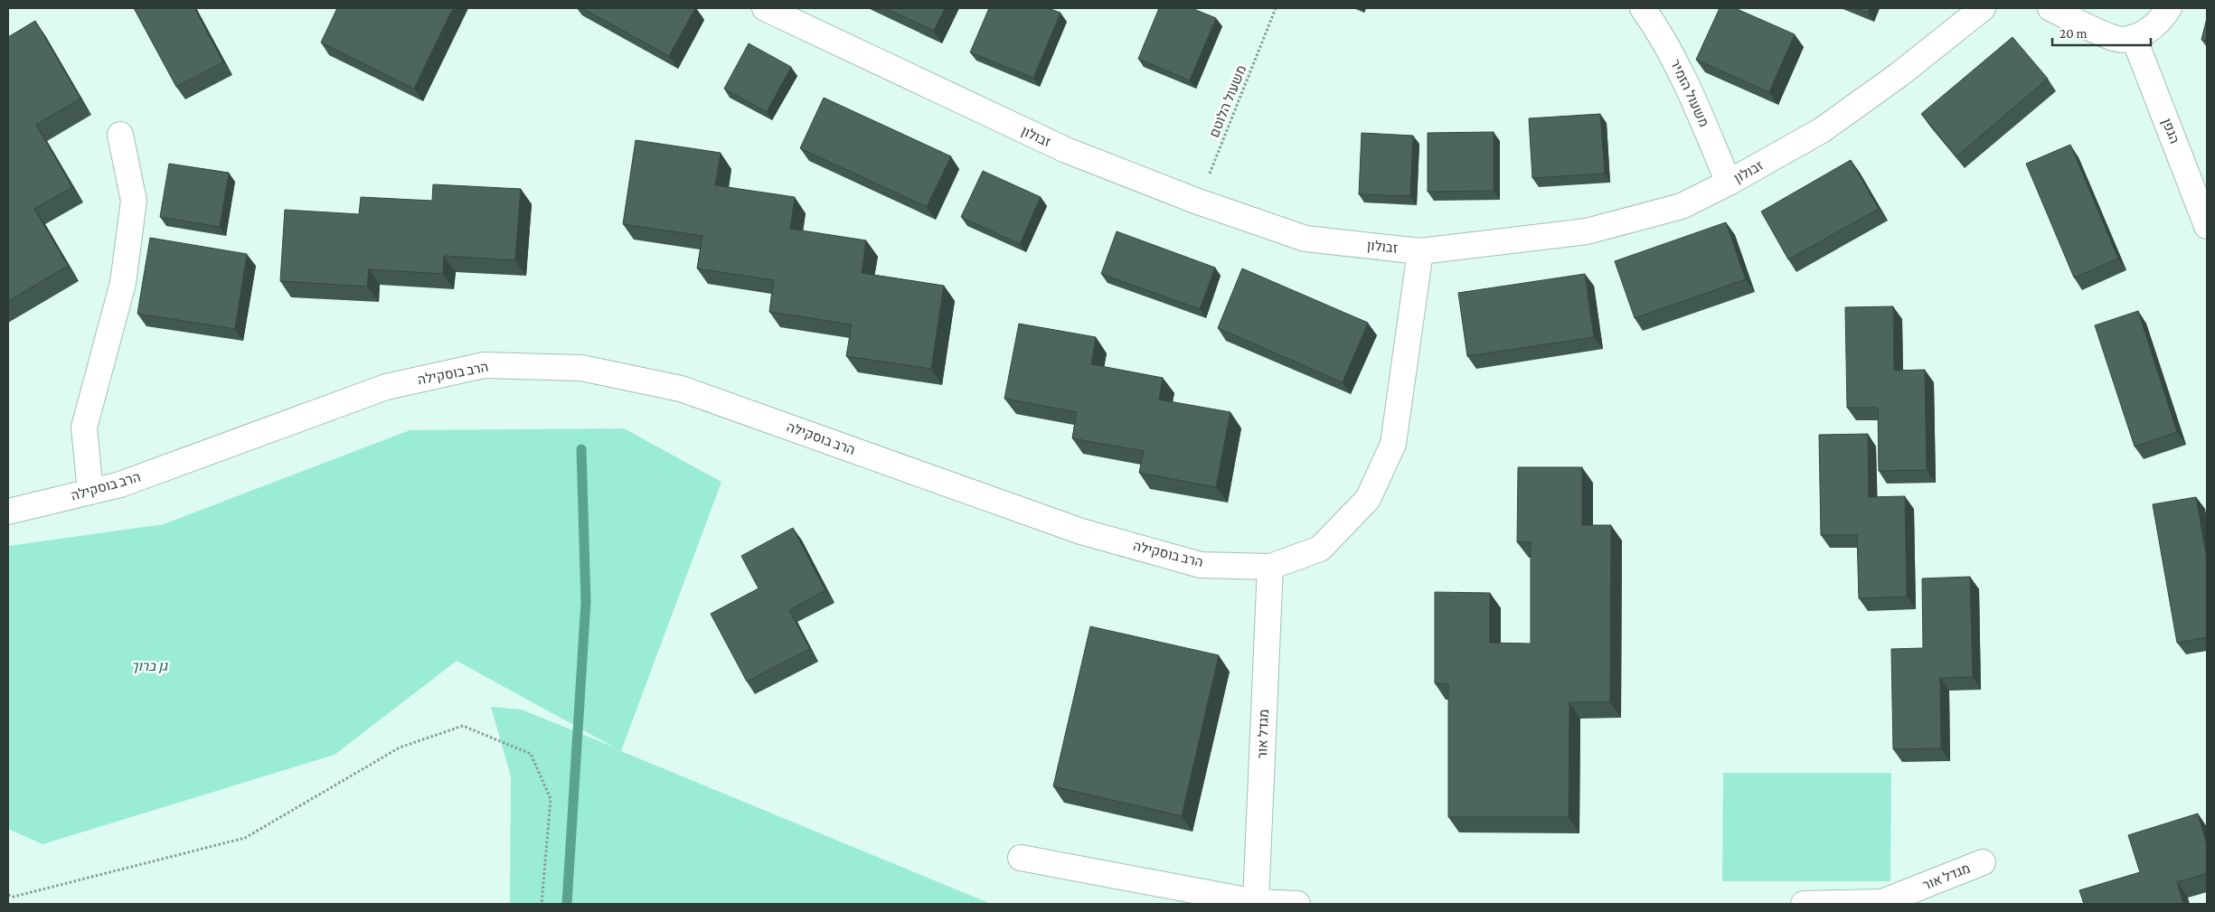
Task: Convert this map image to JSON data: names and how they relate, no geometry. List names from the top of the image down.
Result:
{
  "streets": {
    "street": [
      "משעול הזמיר",
      "הגפן",
      "זבולון",
      "הרב בוסקילה",
      "מגדל אור"
    ],
    "path": ["משעול הלוטם"]
  },
  "crossings": [
    ["משעול הזמיר", "זבולון"],
    ["משעול הלוטם", "זבולון"],
    ["זבולון", "הרב בוסקילה"],
    ["הרב בוסקילה", "מגדל אור"]
  ],
  "parks": ["גן ברוך"],
  "scale_bar": "20 m"
}
